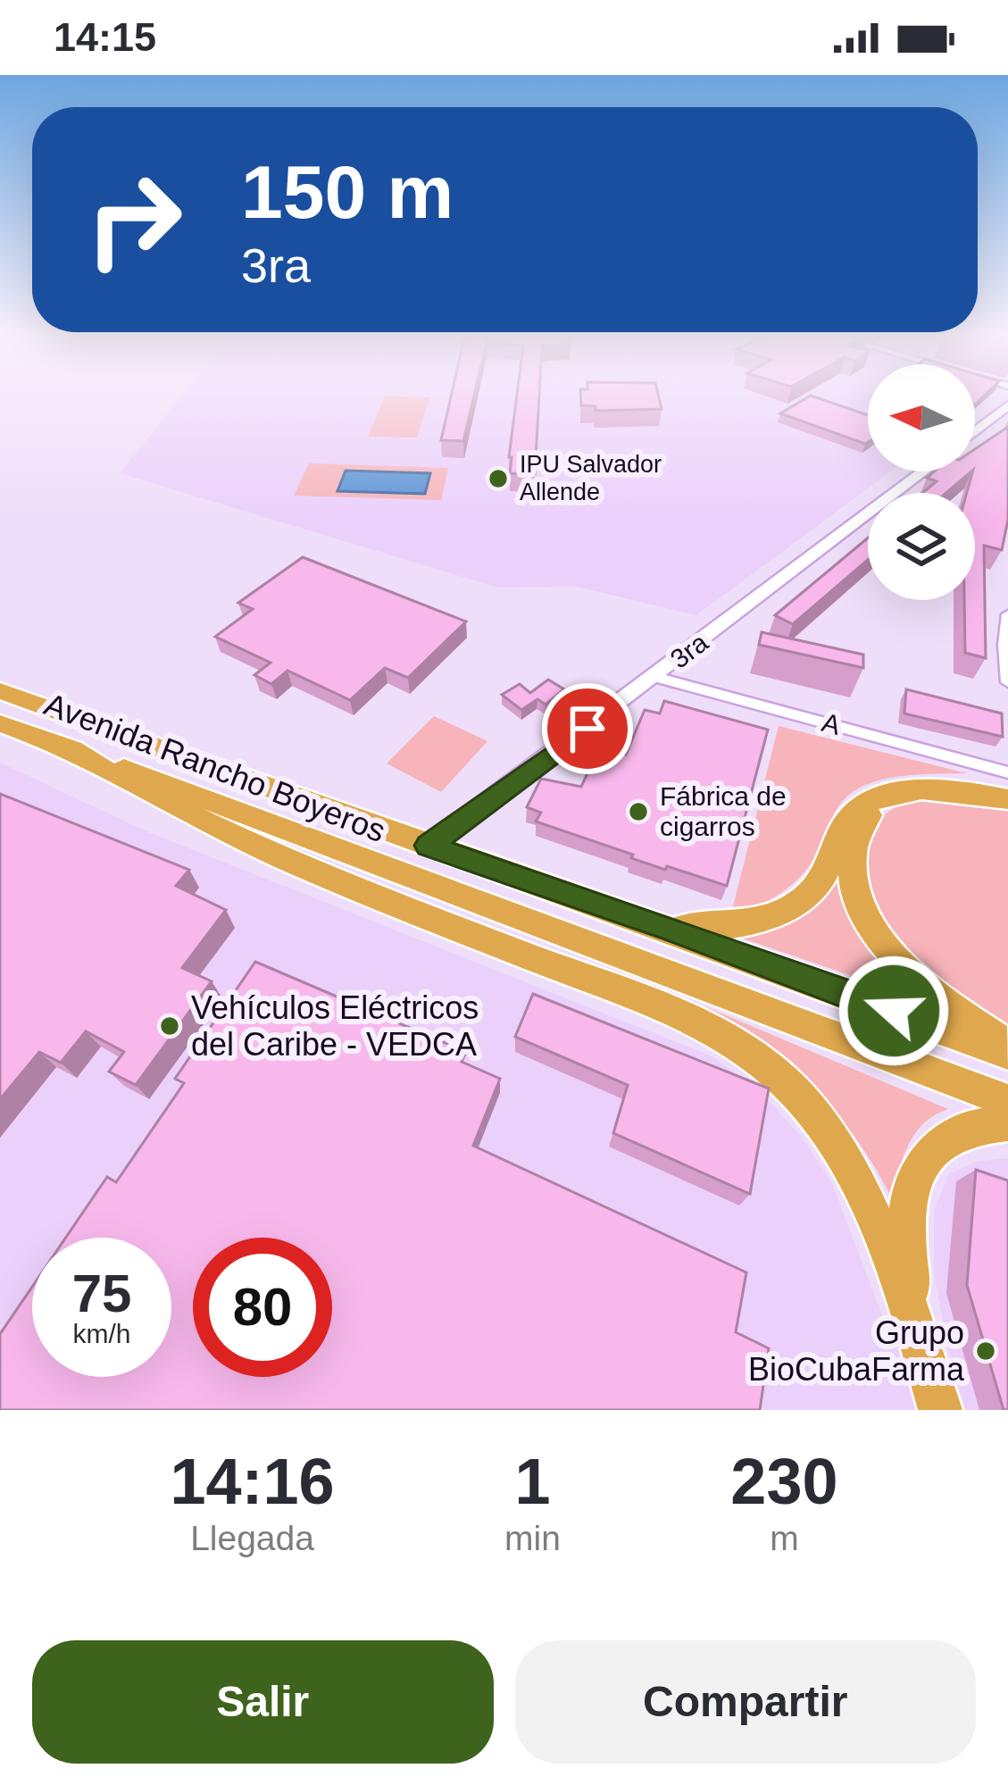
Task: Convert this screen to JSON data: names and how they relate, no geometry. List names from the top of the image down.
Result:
{
  "streets": {
    "highway": ["Avenida Rancho Boyeros"],
    "street": ["3ra", "A"]
  },
  "crossings": [
    ["3ra", "A"],
    ["3ra", "Avenida Rancho Boyeros"]
  ],
  "places": [
    "IPU Salvador Allende",
    "Fábrica de cigarros",
    "Vehículos Eléctricos del Caribe - VEDCA",
    "Grupo BioCubaFarma"
  ],
  "north": "left",
  "page": {
    "status": "14:15",
    "turn": ["150 m", "3ra"],
    "speed": "75 km/h",
    "limit": "80",
    "eta": [
      "14:16",
      "Llegada",
      "1",
      "min",
      "230",
      "m"
    ],
    "buttons": ["Salir", "Compartir"]
  }
}
